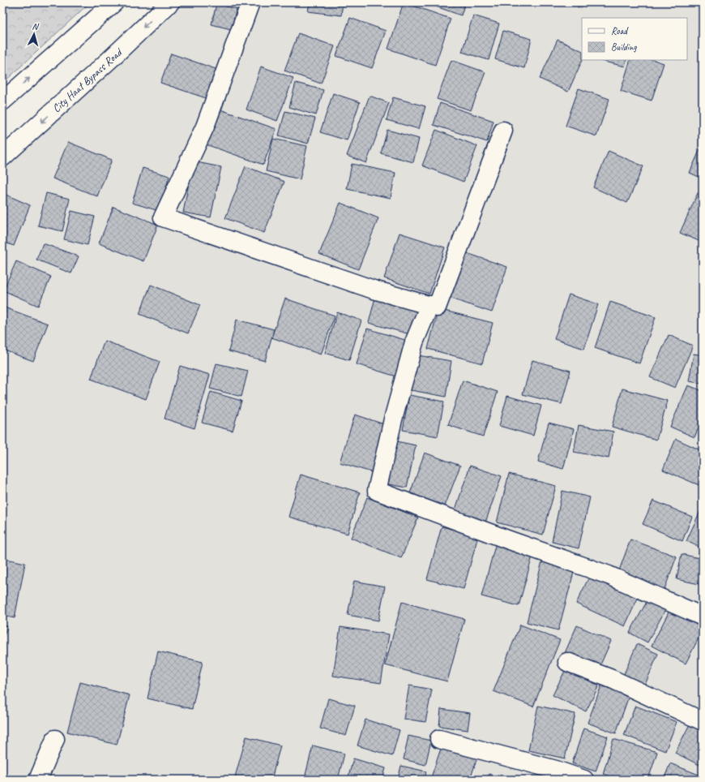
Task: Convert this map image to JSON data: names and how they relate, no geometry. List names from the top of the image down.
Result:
{
  "streets": {
    "street": ["City Haat Bypass Road"]
  },
  "legend": ["Road", "Building"],
  "north": "top"
}
